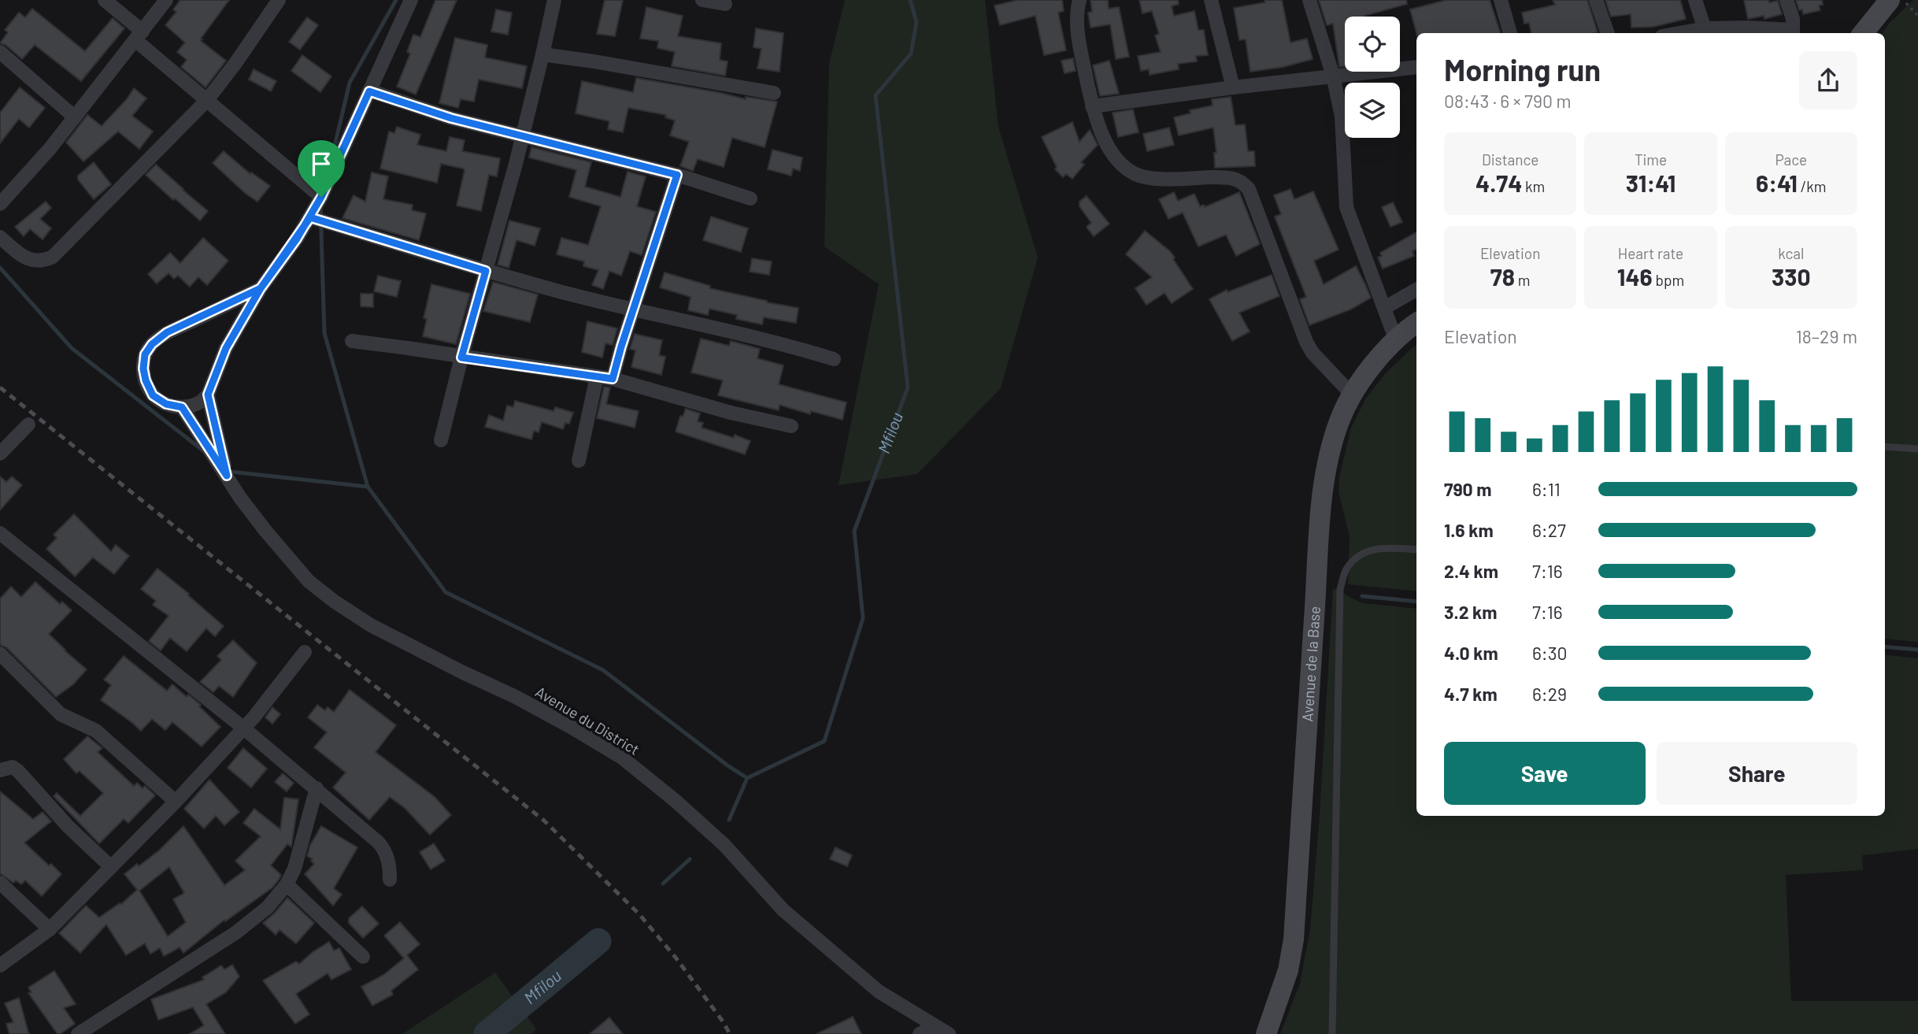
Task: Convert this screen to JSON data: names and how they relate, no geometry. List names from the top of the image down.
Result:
{
  "streets": {
    "main road": ["Avenue de la Base"],
    "street": ["Avenue du District"]
  },
  "water": ["Mfilou"],
  "page": {
    "heading": ["Morning run", "08:43 · 6 × 790 m"],
    "stats": [
      ["Distance", "4.74 km"],
      ["Time", "31:41"],
      ["Pace", "6:41 /km"],
      ["Elevation", "78 m"],
      ["Heart rate", "146 bpm"],
      ["kcal", "330"]
    ],
    "chart": ["Elevation", "18–29 m"],
    "list": [
      {
        "name": "790 m",
        "note": "6:11"
      },
      {
        "name": "1.6 km",
        "note": "6:27"
      },
      {
        "name": "2.4 km",
        "note": "7:16"
      },
      {
        "name": "3.2 km",
        "note": "7:16"
      },
      {
        "name": "4.0 km",
        "note": "6:30"
      },
      {
        "name": "4.7 km",
        "note": "6:29"
      }
    ],
    "buttons": ["Save", "Share"]
  }
}
